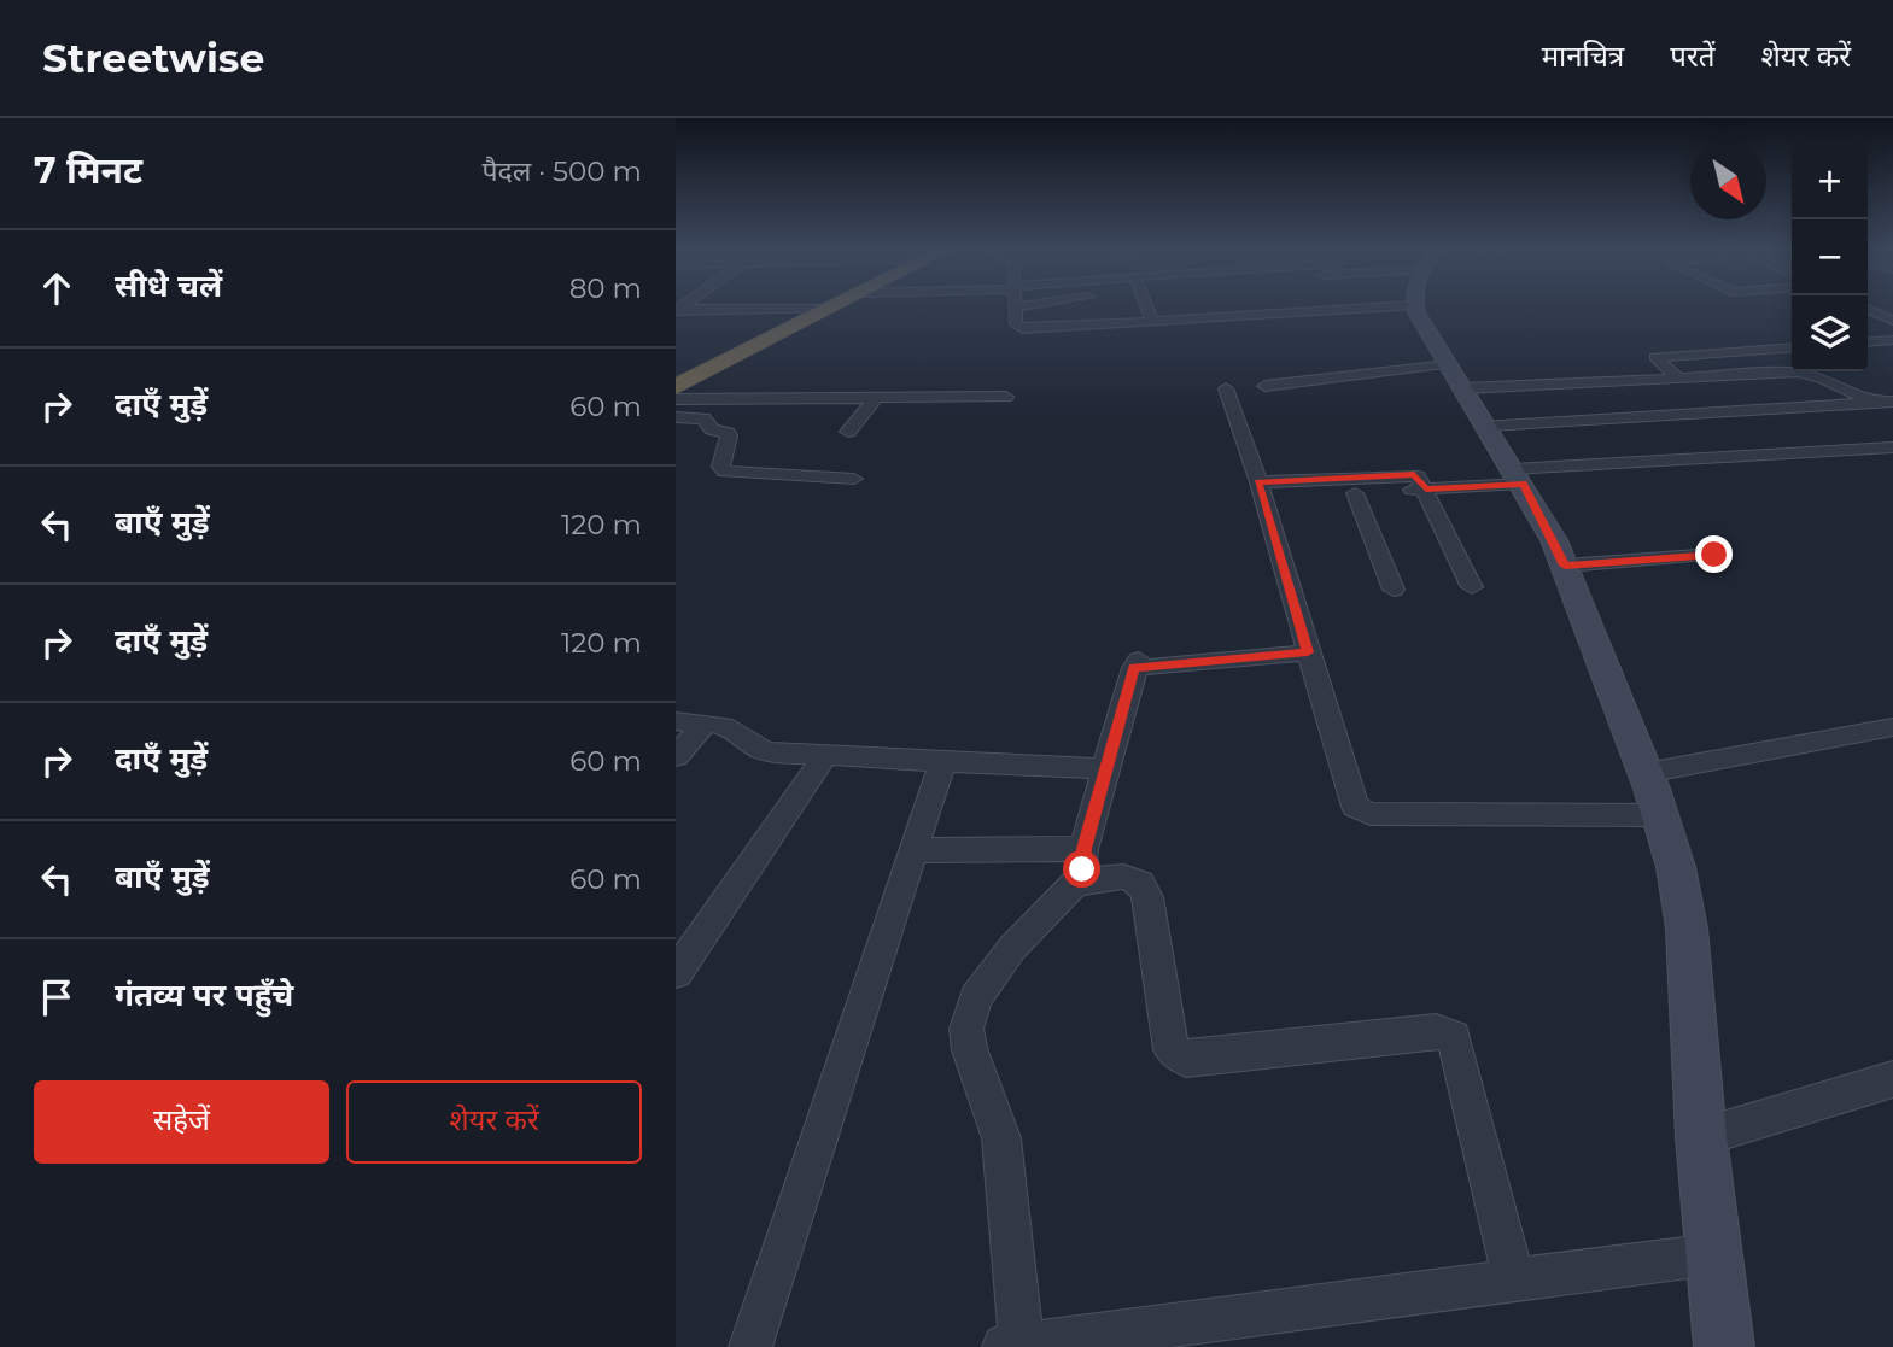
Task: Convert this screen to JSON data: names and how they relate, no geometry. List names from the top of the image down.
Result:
{
  "north": "bottom right",
  "page": {
    "header": "Streetwise",
    "nav": ["मानचित्र", "परतें", "शेयर करें"],
    "heading": ["7 मिनट", "पैदल · 500 m"],
    "map_buttons": ["+", "−"],
    "list": [
      ["सीधे चलें", "80 m"],
      ["दाएँ मुड़ें", "60 m"],
      ["बाएँ मुड़ें", "120 m"],
      ["दाएँ मुड़ें", "120 m"],
      ["दाएँ मुड़ें", "60 m"],
      ["बाएँ मुड़ें", "60 m"],
      "गंतव्य पर पहुँचे"
    ],
    "buttons": ["सहेजें", "शेयर करें"]
  }
}
